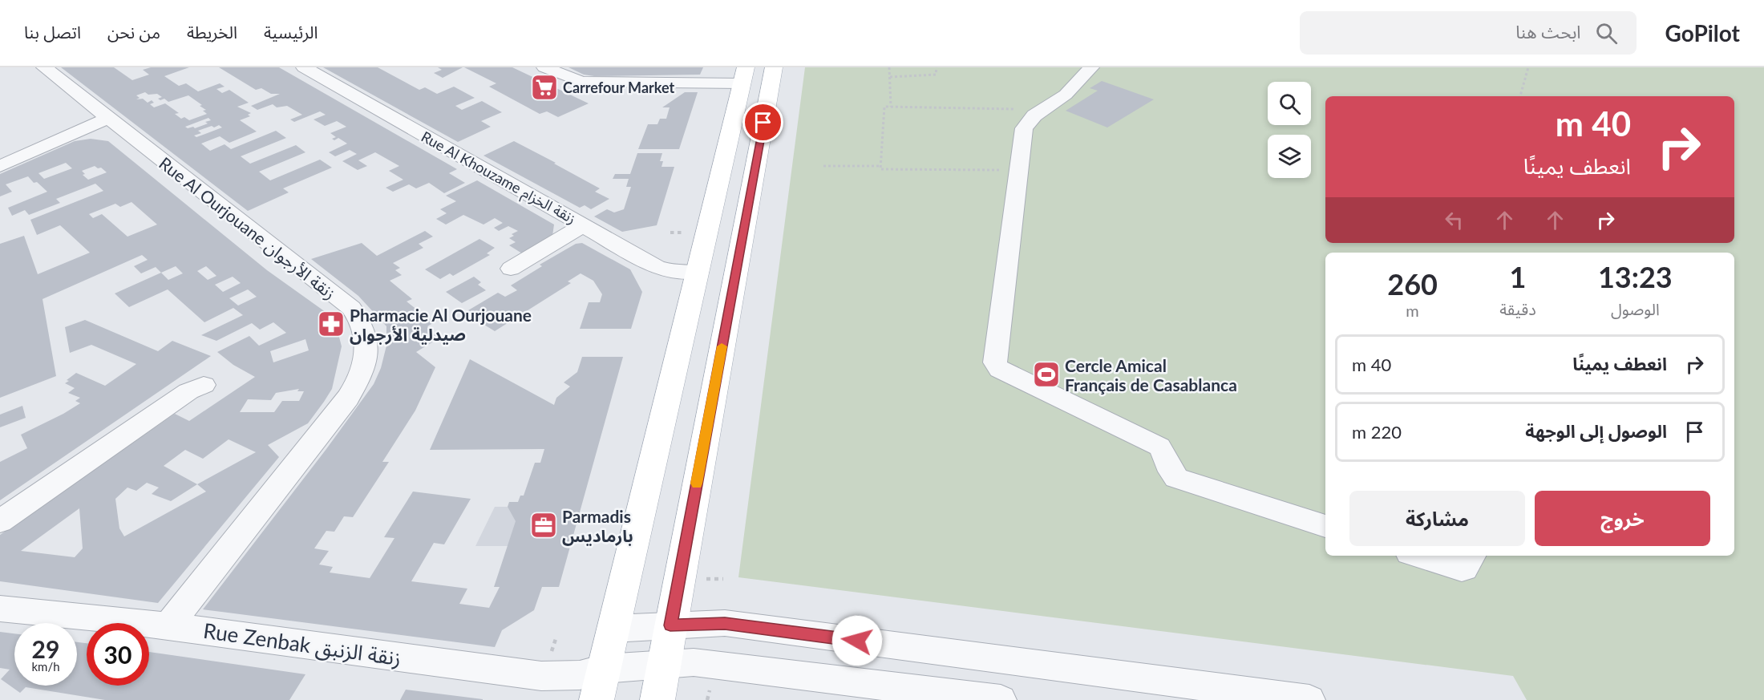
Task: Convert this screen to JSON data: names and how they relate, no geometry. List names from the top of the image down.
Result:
{
  "streets": {
    "street": ["Rue Al Khouzame زنقة الخزام", "Rue Al Ourjouane زنقة الأرجوان", "Rue Zenbak زنقة الزنبق"]
  },
  "crossings": [
    ["Rue Al Ourjouane زنقة الأرجوان", "Rue Zenbak زنقة الزنبق"]
  ],
  "places": {
    "supermarket": ["Carrefour Market"],
    "pharmacy": ["Pharmacie Al Ourjouane صيدلية الأرجوان"],
    "sports": ["Cercle Amical Français de Casablanca"],
    "office": ["Parmadis بارماديس"]
  },
  "page": {
    "header": "GoPilot",
    "search": "ابحث هنا",
    "nav": [
      "الرئيسية",
      "الخريطة",
      "من نحن",
      "اتصل بنا"
    ],
    "turn": ["40 m", "انعطف يمينًا"],
    "eta": [
      "13:23",
      "الوصول",
      "1",
      "دقيقة",
      "260",
      "m"
    ],
    "list": [
      {
        "name": "انعطف يمينًا",
        "value": "40 m"
      },
      {
        "name": "الوصول إلى الوجهة",
        "value": "220 m"
      }
    ],
    "buttons": ["خروج", "مشاركة"],
    "speed": "29 km/h",
    "limit": "30"
  }
}
